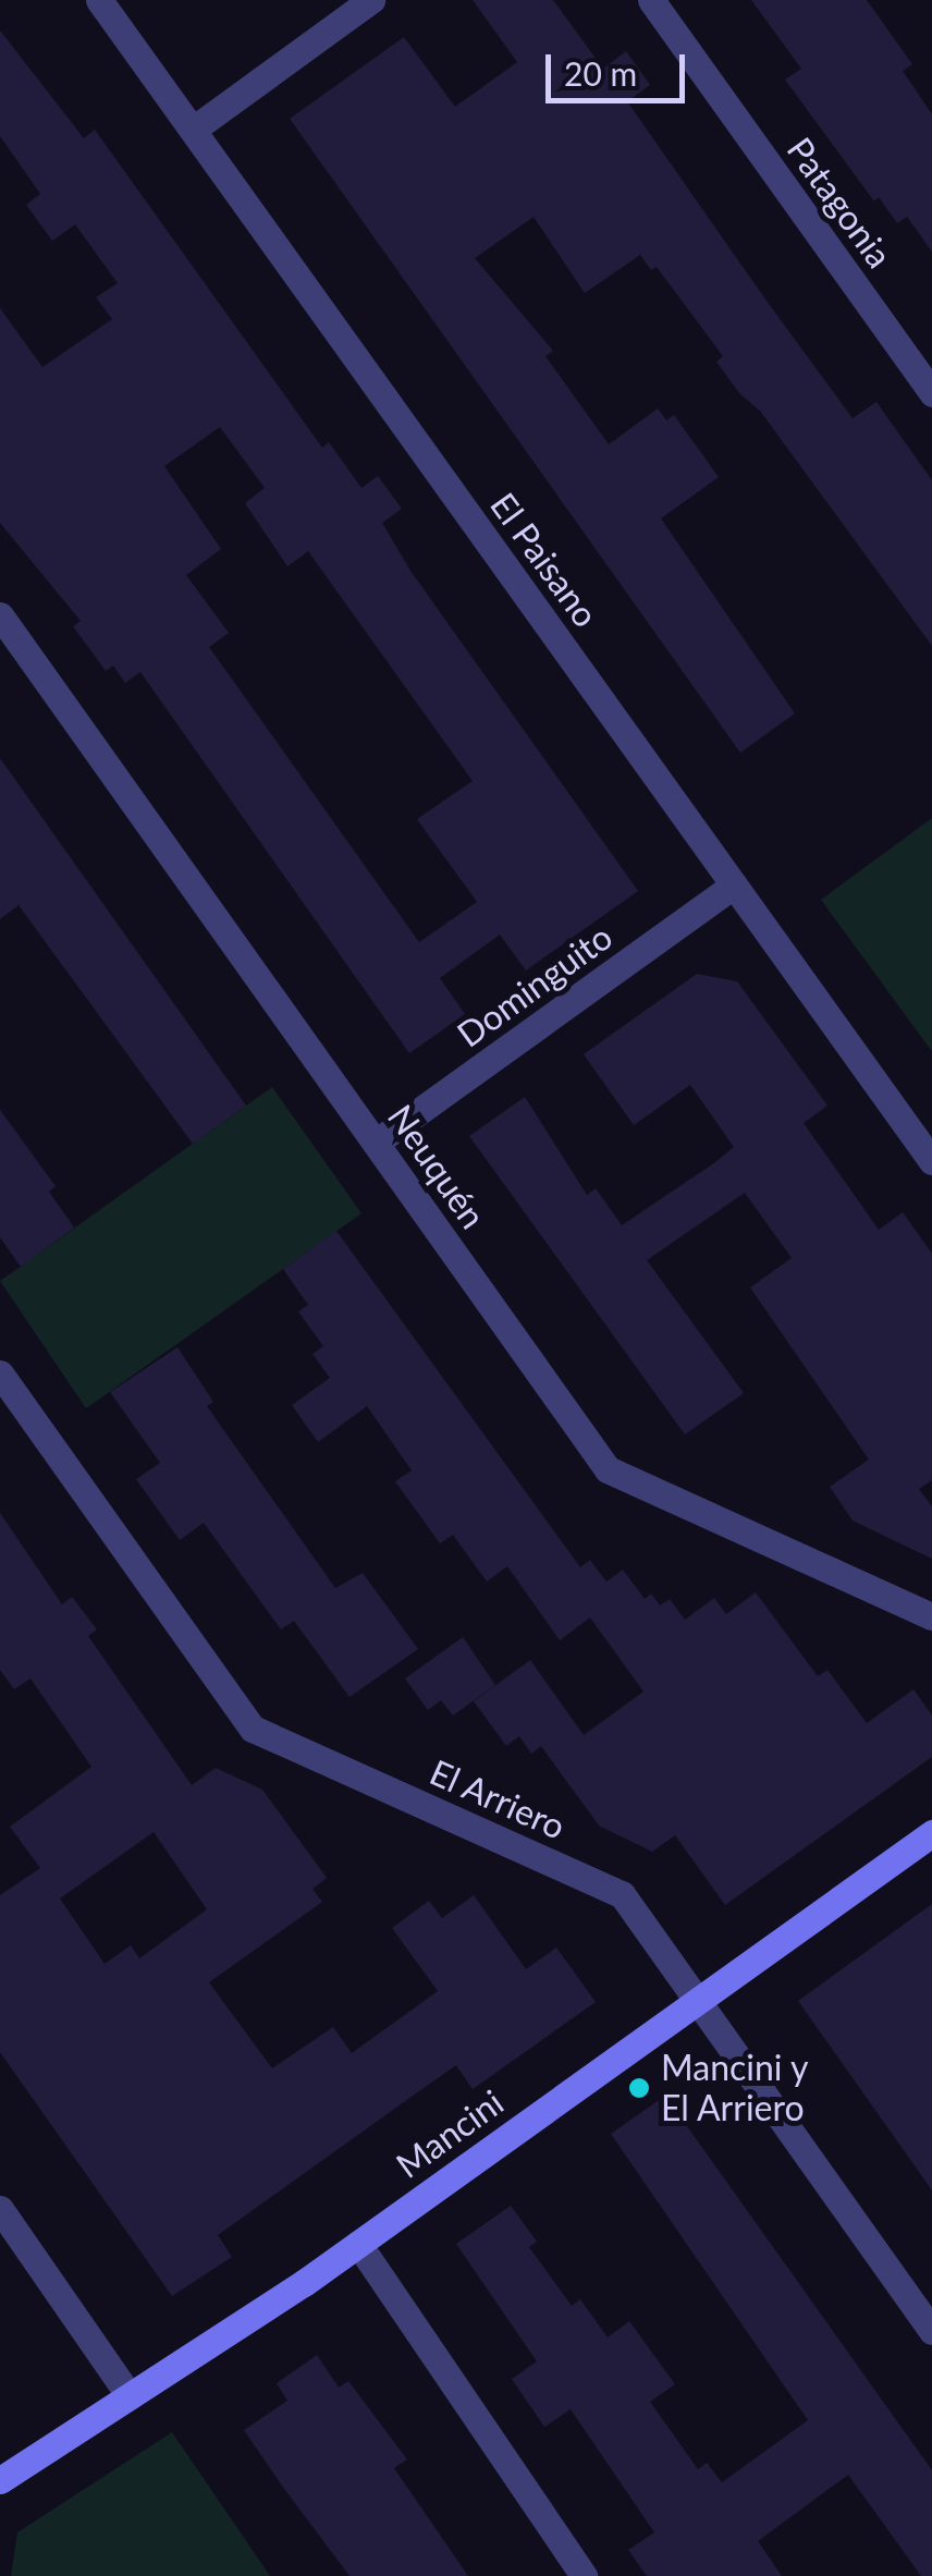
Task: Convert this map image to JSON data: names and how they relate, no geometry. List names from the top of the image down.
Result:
{
  "streets": {
    "street": [
      "Patagonia",
      "El Paisano",
      "Dominguito",
      "Neuquén",
      "El Arriero",
      "Mancini"
    ]
  },
  "crossings": [
    ["El Paisano", "Dominguito"],
    ["Dominguito", "Neuquén"],
    ["El Arriero", "Mancini"]
  ],
  "places": ["Mancini y El Arriero"],
  "scale_bar": "20 m"
}
